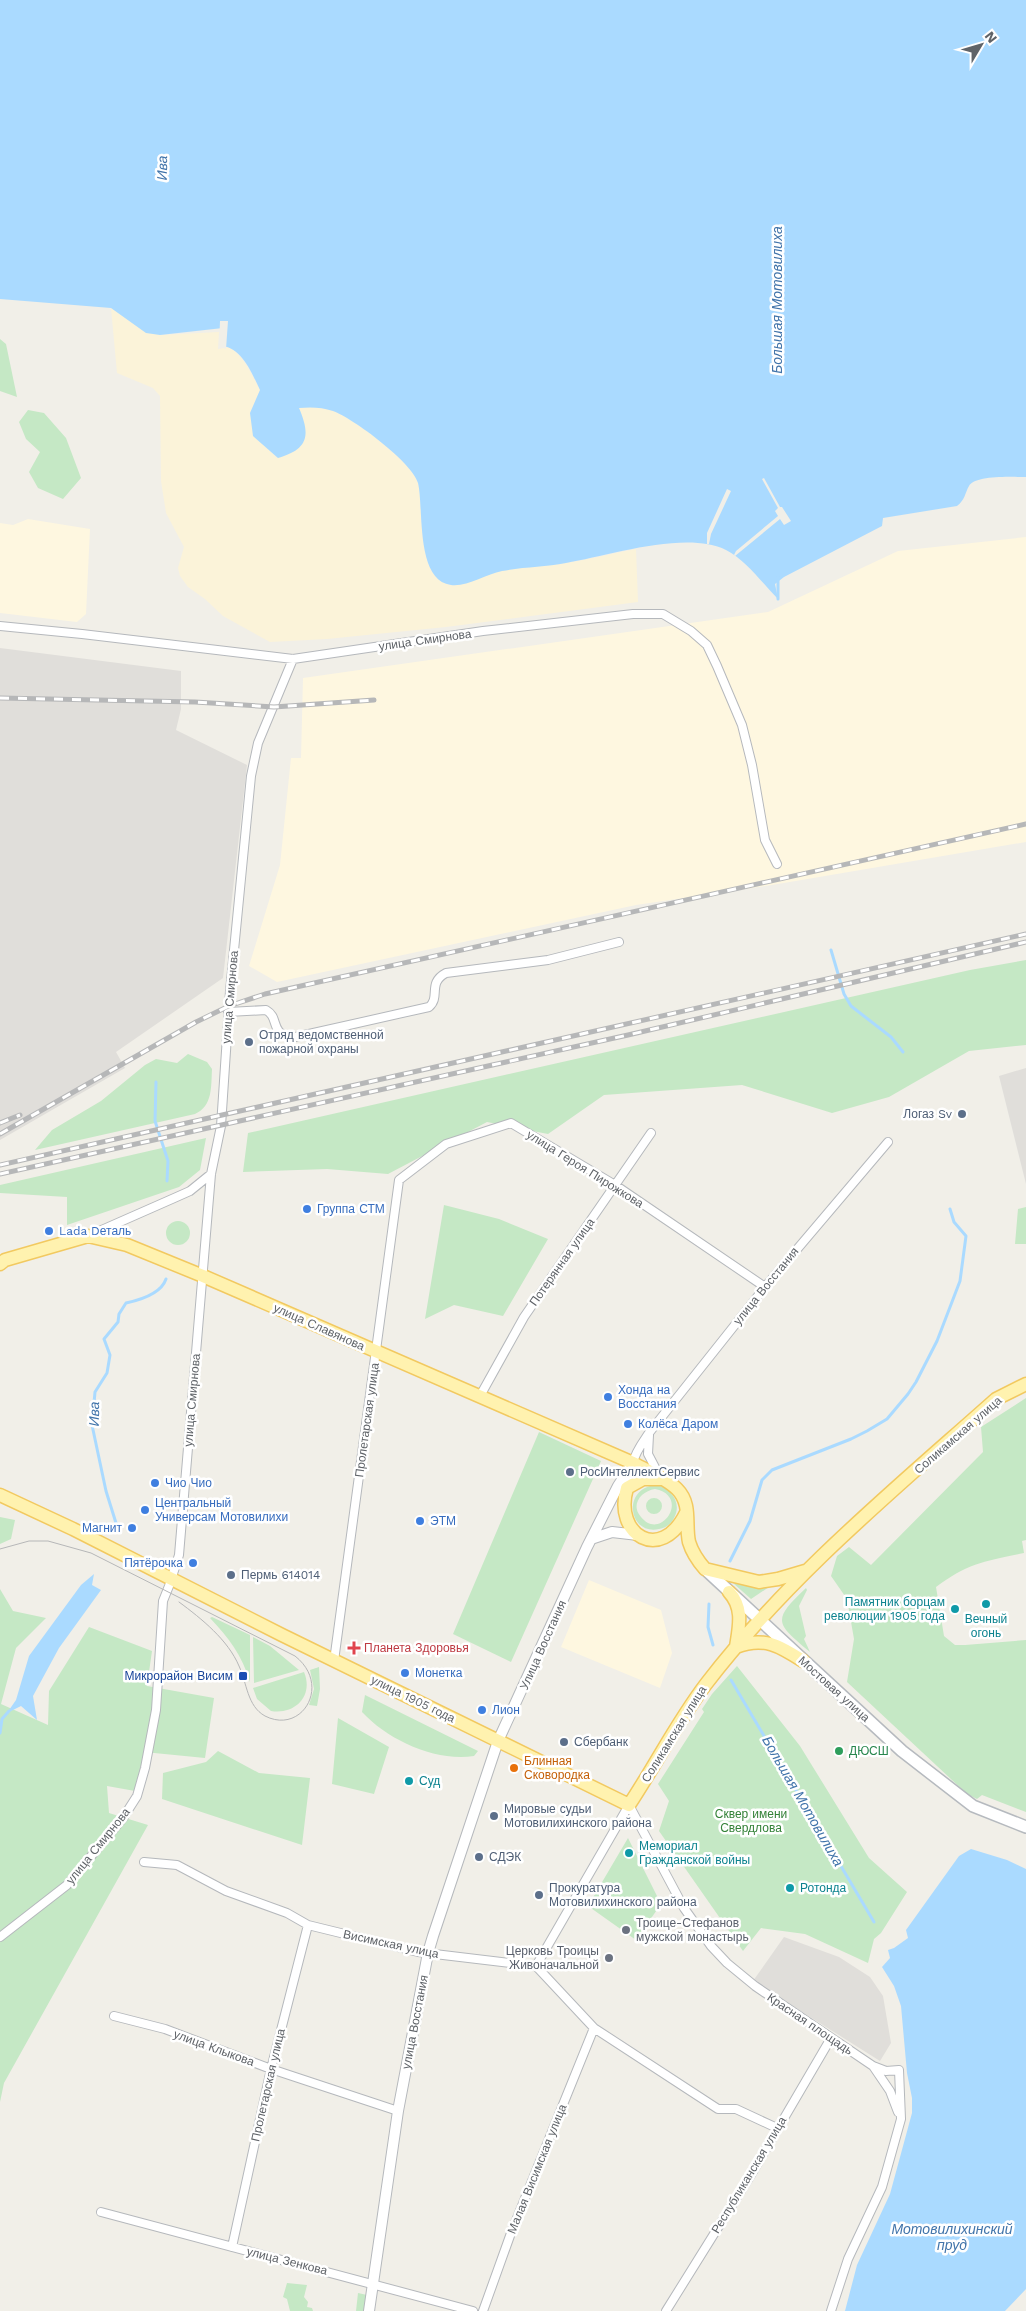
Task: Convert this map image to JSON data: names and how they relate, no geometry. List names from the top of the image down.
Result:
{
  "streets": {
    "main road": [
      "улица Славянова",
      "Соликамская улица",
      "Мостовая улица",
      "улица 1905 года"
    ],
    "street": [
      "улица Смирнова",
      "улица Героя Пирожкова",
      "Потерянная улица",
      "улица Восстания",
      "Пролетарская улица",
      "Улица Восстания",
      "Висимская улица",
      "Красная площадь",
      "улица Клыкова",
      "Малая Висимская улица",
      "Республиканская улица",
      "улица Зенкова"
    ]
  },
  "crossings": [
    ["улица Смирнова", "улица Славянова"],
    ["улица Смирнова", "улица 1905 года"],
    ["улица Героя Пирожкова", "Потерянная улица"],
    ["улица Героя Пирожкова", "улица Восстания"],
    ["улица Героя Пирожкова", "Пролетарская улица"],
    ["Потерянная улица", "улица Славянова"],
    ["улица Восстания", "улица Славянова"],
    ["улица Восстания", "Улица Восстания"],
    ["улица Восстания", "Мостовая улица"],
    ["улица Восстания", "улица 1905 года"],
    ["улица Восстания", "Висимская улица"],
    ["улица Восстания", "улица Клыкова"],
    ["улица Восстания", "улица Зенкова"],
    ["улица Славянова", "Пролетарская улица"],
    ["улица Славянова", "Мостовая улица"],
    ["Пролетарская улица", "улица 1905 года"],
    ["Пролетарская улица", "Висимская улица"],
    ["Пролетарская улица", "улица Клыкова"],
    ["Пролетарская улица", "улица Зенкова"],
    ["Соликамская улица", "Мостовая улица"],
    ["Соликамская улица", "улица 1905 года"],
    ["Соликамская улица", "Висимская улица"],
    ["Соликамская улица", "Красная площадь"],
    ["Улица Восстания", "улица 1905 года"],
    ["улица 1905 года", "Красная площадь"],
    ["Красная площадь", "Республиканская улица"]
  ],
  "water": ["Ива", "Большая Мотовилиха", "Мотовилихинский пруд"],
  "parks": ["Сквер имени Свердлова"],
  "places": {
    "other": [
      "Отряд ведомственной пожарной охраны",
      "Логаз Sv",
      "Группа СТМ",
      "Lada Dеталь",
      "Хонда на Восстания",
      "Колёса Даром",
      "РосИнтеллектСервис",
      "Чио Чио",
      "Центральный Универсам Мотовилихи",
      "ЭТМ",
      "Магнит",
      "Пятёрочка",
      "Пермь 614014",
      "Вечный огонь",
      "Памятник борцам революции 1905 года",
      "Монетка",
      "Лион",
      "Сбербанк",
      "ДЮСШ",
      "Блинная Сковородка",
      "Суд",
      "Мировые судьи Мотовилихинского района",
      "Мемориал Гражданской войны",
      "СДЭК",
      "Ротонда",
      "Прокуратура Мотовилихинского района",
      "Троице-Стефанов мужской монастырь",
      "Церковь Троицы Живоначальной"
    ],
    "health": ["Планета Здоровья"],
    "transit": ["Микрорайон Висим"]
  },
  "north": "top right"
}
